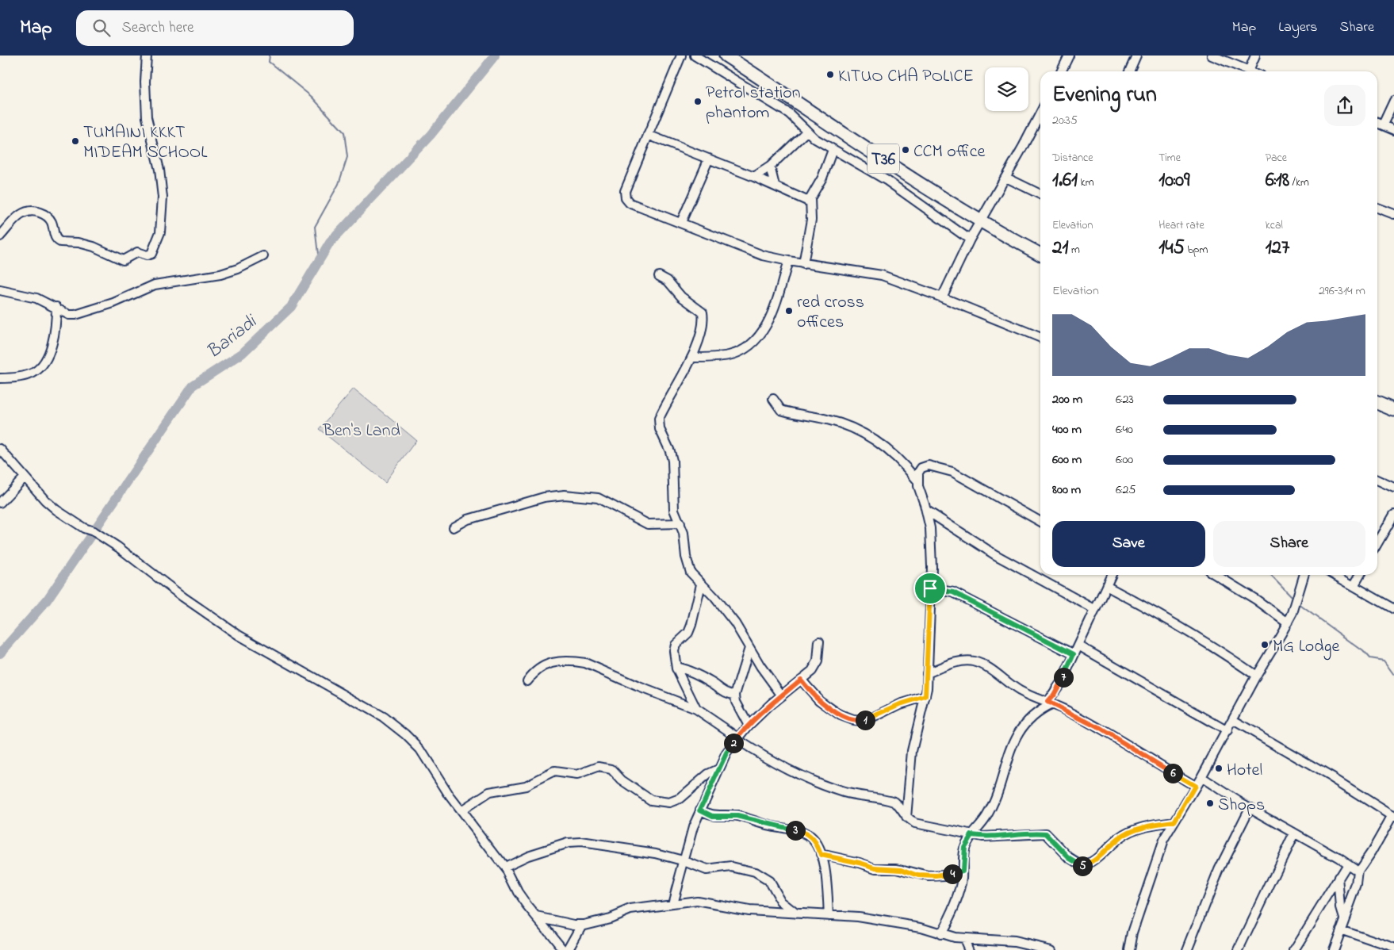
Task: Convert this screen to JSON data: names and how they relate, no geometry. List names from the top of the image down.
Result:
{
  "streets": {
    "highway": ["T36"]
  },
  "water": ["Bariadi"],
  "parks": ["Ben's Land"],
  "places": [
    "KITUO CHA POLICE",
    "Petrol station phantom",
    "TUMAINI KKKT MIDEAM SCHOOL",
    "CCM office",
    "red cross offices",
    "MG Lodge",
    "Hotel",
    "Shops"
  ],
  "page": {
    "header": "Map",
    "search": "Search here",
    "nav": ["Map", "Layers", "Share"],
    "heading": ["Evening run", "20:35"],
    "stats": [
      ["Distance", "1.61 km"],
      ["Time", "10:09"],
      ["Pace", "6:18 /km"],
      ["Elevation", "21 m"],
      ["Heart rate", "145 bpm"],
      ["kcal", "127"]
    ],
    "chart": ["Elevation", "296–314 m"],
    "list": [
      {
        "name": "200 m",
        "note": "6:23"
      },
      {
        "name": "400 m",
        "note": "6:40"
      },
      {
        "name": "600 m",
        "note": "6:00"
      },
      {
        "name": "800 m",
        "note": "6:25"
      }
    ],
    "buttons": ["Save", "Share"],
    "pins": [
      "7",
      "1",
      "2",
      "6",
      "3",
      "5",
      "4"
    ]
  }
}
